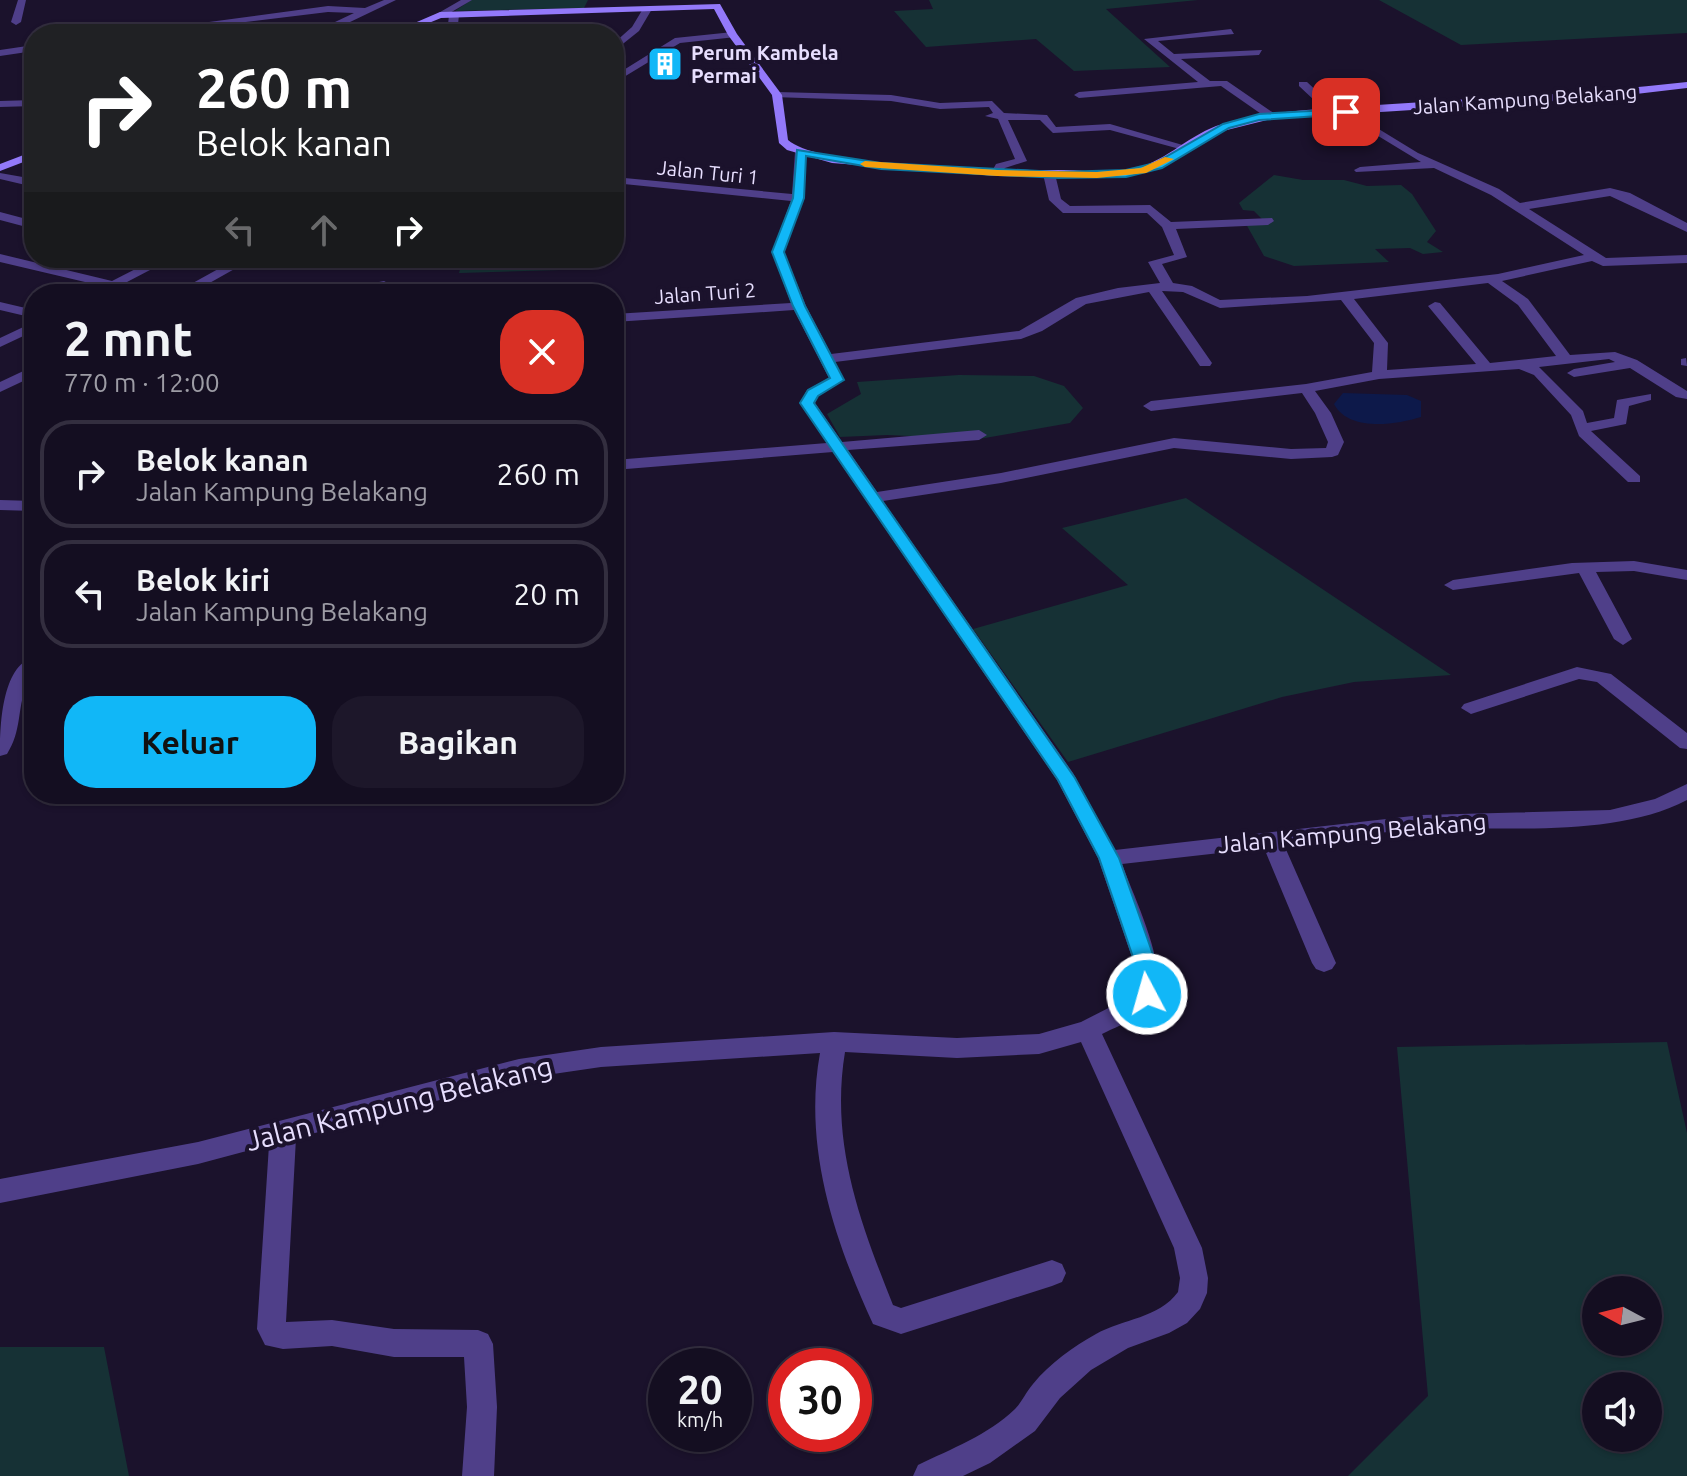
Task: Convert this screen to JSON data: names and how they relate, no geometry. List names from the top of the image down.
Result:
{
  "streets": {
    "street": ["Jalan Kampung Belakang", "Jalan Turi 1", "Jalan Turi 2"]
  },
  "crossings": [
    ["Jalan Kampung Belakang", "Jalan Turi 1"],
    ["Jalan Kampung Belakang", "Jalan Turi 2"]
  ],
  "places": {
    "building": ["Perum Kambela Permai"]
  },
  "north": "left",
  "page": {
    "turn": ["260 m", "Belok kanan"],
    "heading": ["2 mnt", "770 m · 12:00"],
    "list": [
      {
        "name": "Belok kanan",
        "note": "Jalan Kampung Belakang",
        "value": "260 m"
      },
      {
        "name": "Belok kiri",
        "note": "Jalan Kampung Belakang",
        "value": "20 m"
      }
    ],
    "buttons": ["Keluar", "Bagikan"],
    "speed": "20 km/h",
    "limit": "30"
  }
}
